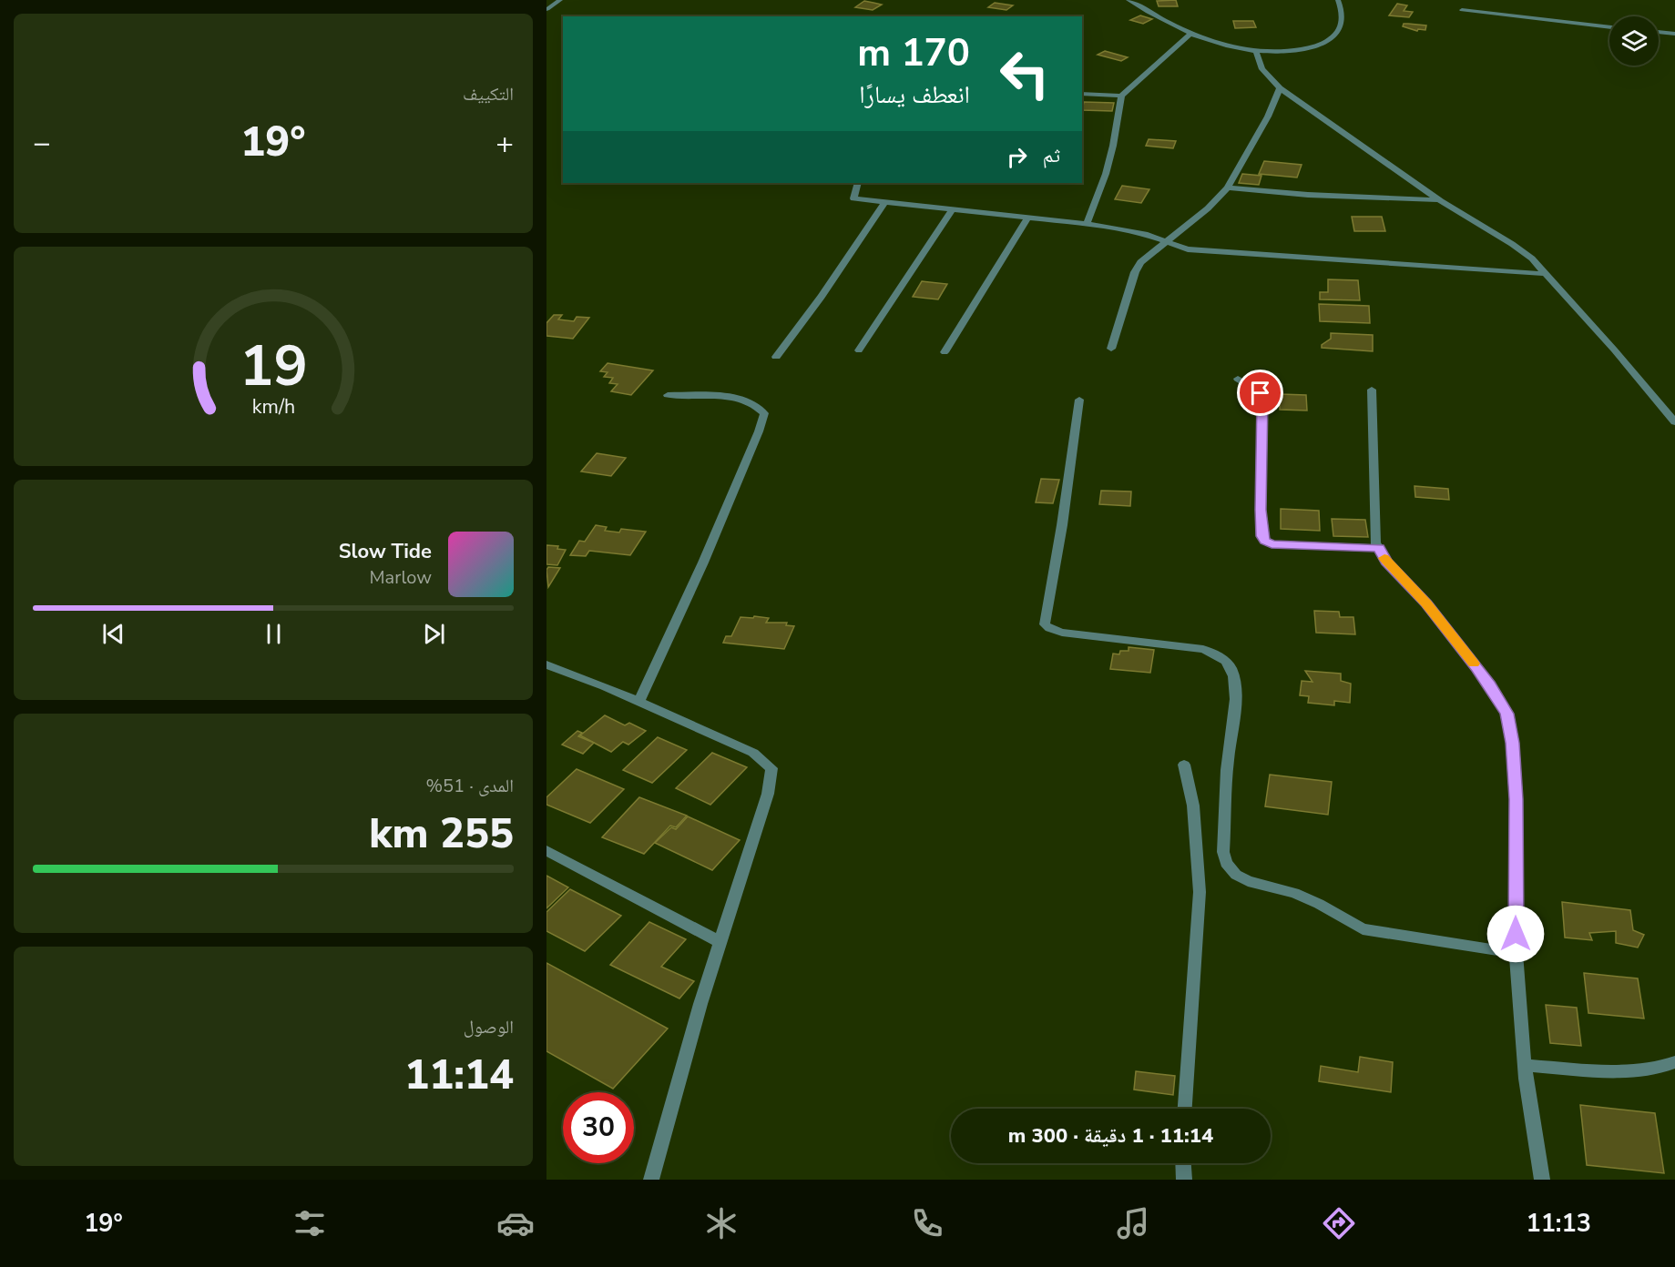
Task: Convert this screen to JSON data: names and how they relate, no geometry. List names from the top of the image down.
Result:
{
  "page": {
    "tile": [
      "التكييف",
      ["المدى · 51%", "255 km"],
      ["الوصول", "11:14"]
    ],
    "turn": ["170 m", "انعطف يسارًا"],
    "heat": ["−", "19°", "+"],
    "then": "ثم",
    "song": ["Slow Tide", "Marlow"],
    "limit": "30",
    "trip": "11:14 · 1 دقيقة · 300 m",
    "tabs": ["11:13", "19°"],
    "gauge": ["19", "km/h"]
  }
}
